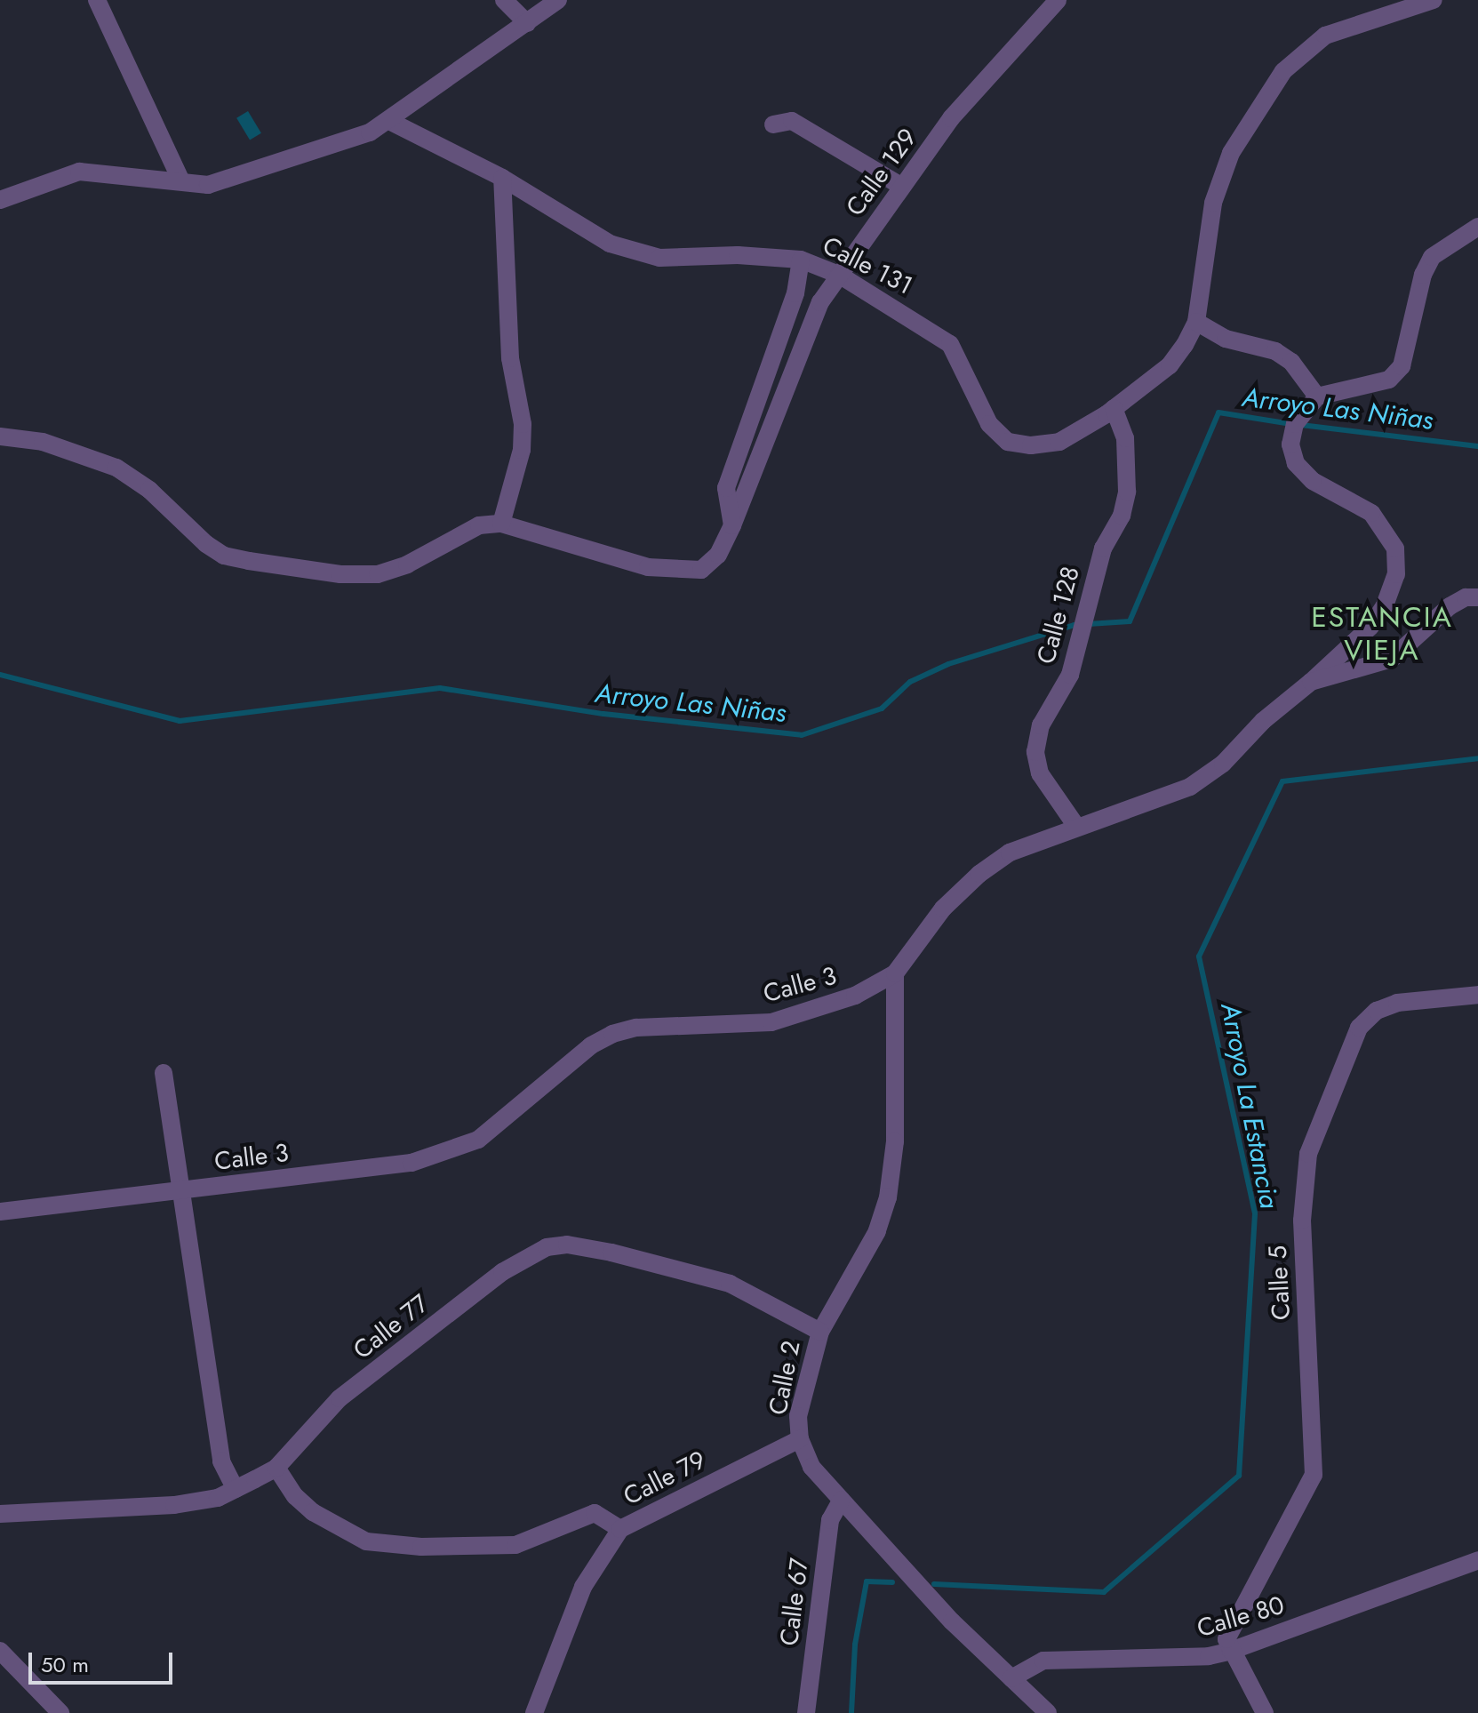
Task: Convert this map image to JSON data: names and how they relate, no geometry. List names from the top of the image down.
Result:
{
  "streets": {
    "street": [
      "Calle 129",
      "Calle 131",
      "Calle 128",
      "Calle 3",
      "Calle 5",
      "Calle 77",
      "Calle 2",
      "Calle 79",
      "Calle 67",
      "Calle 80"
    ]
  },
  "crossings": [
    ["Calle 129", "Calle 131"],
    ["Calle 131", "Calle 128"],
    ["Calle 128", "Calle 3"],
    ["Calle 3", "Calle 2"],
    ["Calle 5", "Calle 80"],
    ["Calle 77", "Calle 2"],
    ["Calle 2", "Calle 79"],
    ["Calle 2", "Calle 67"],
    ["Calle 2", "Calle 80"]
  ],
  "districts": ["ESTANCIA VIEJA"],
  "water": ["Arroyo Las Niñas", "Arroyo La Estancia"],
  "scale_bar": "50 m"
}
